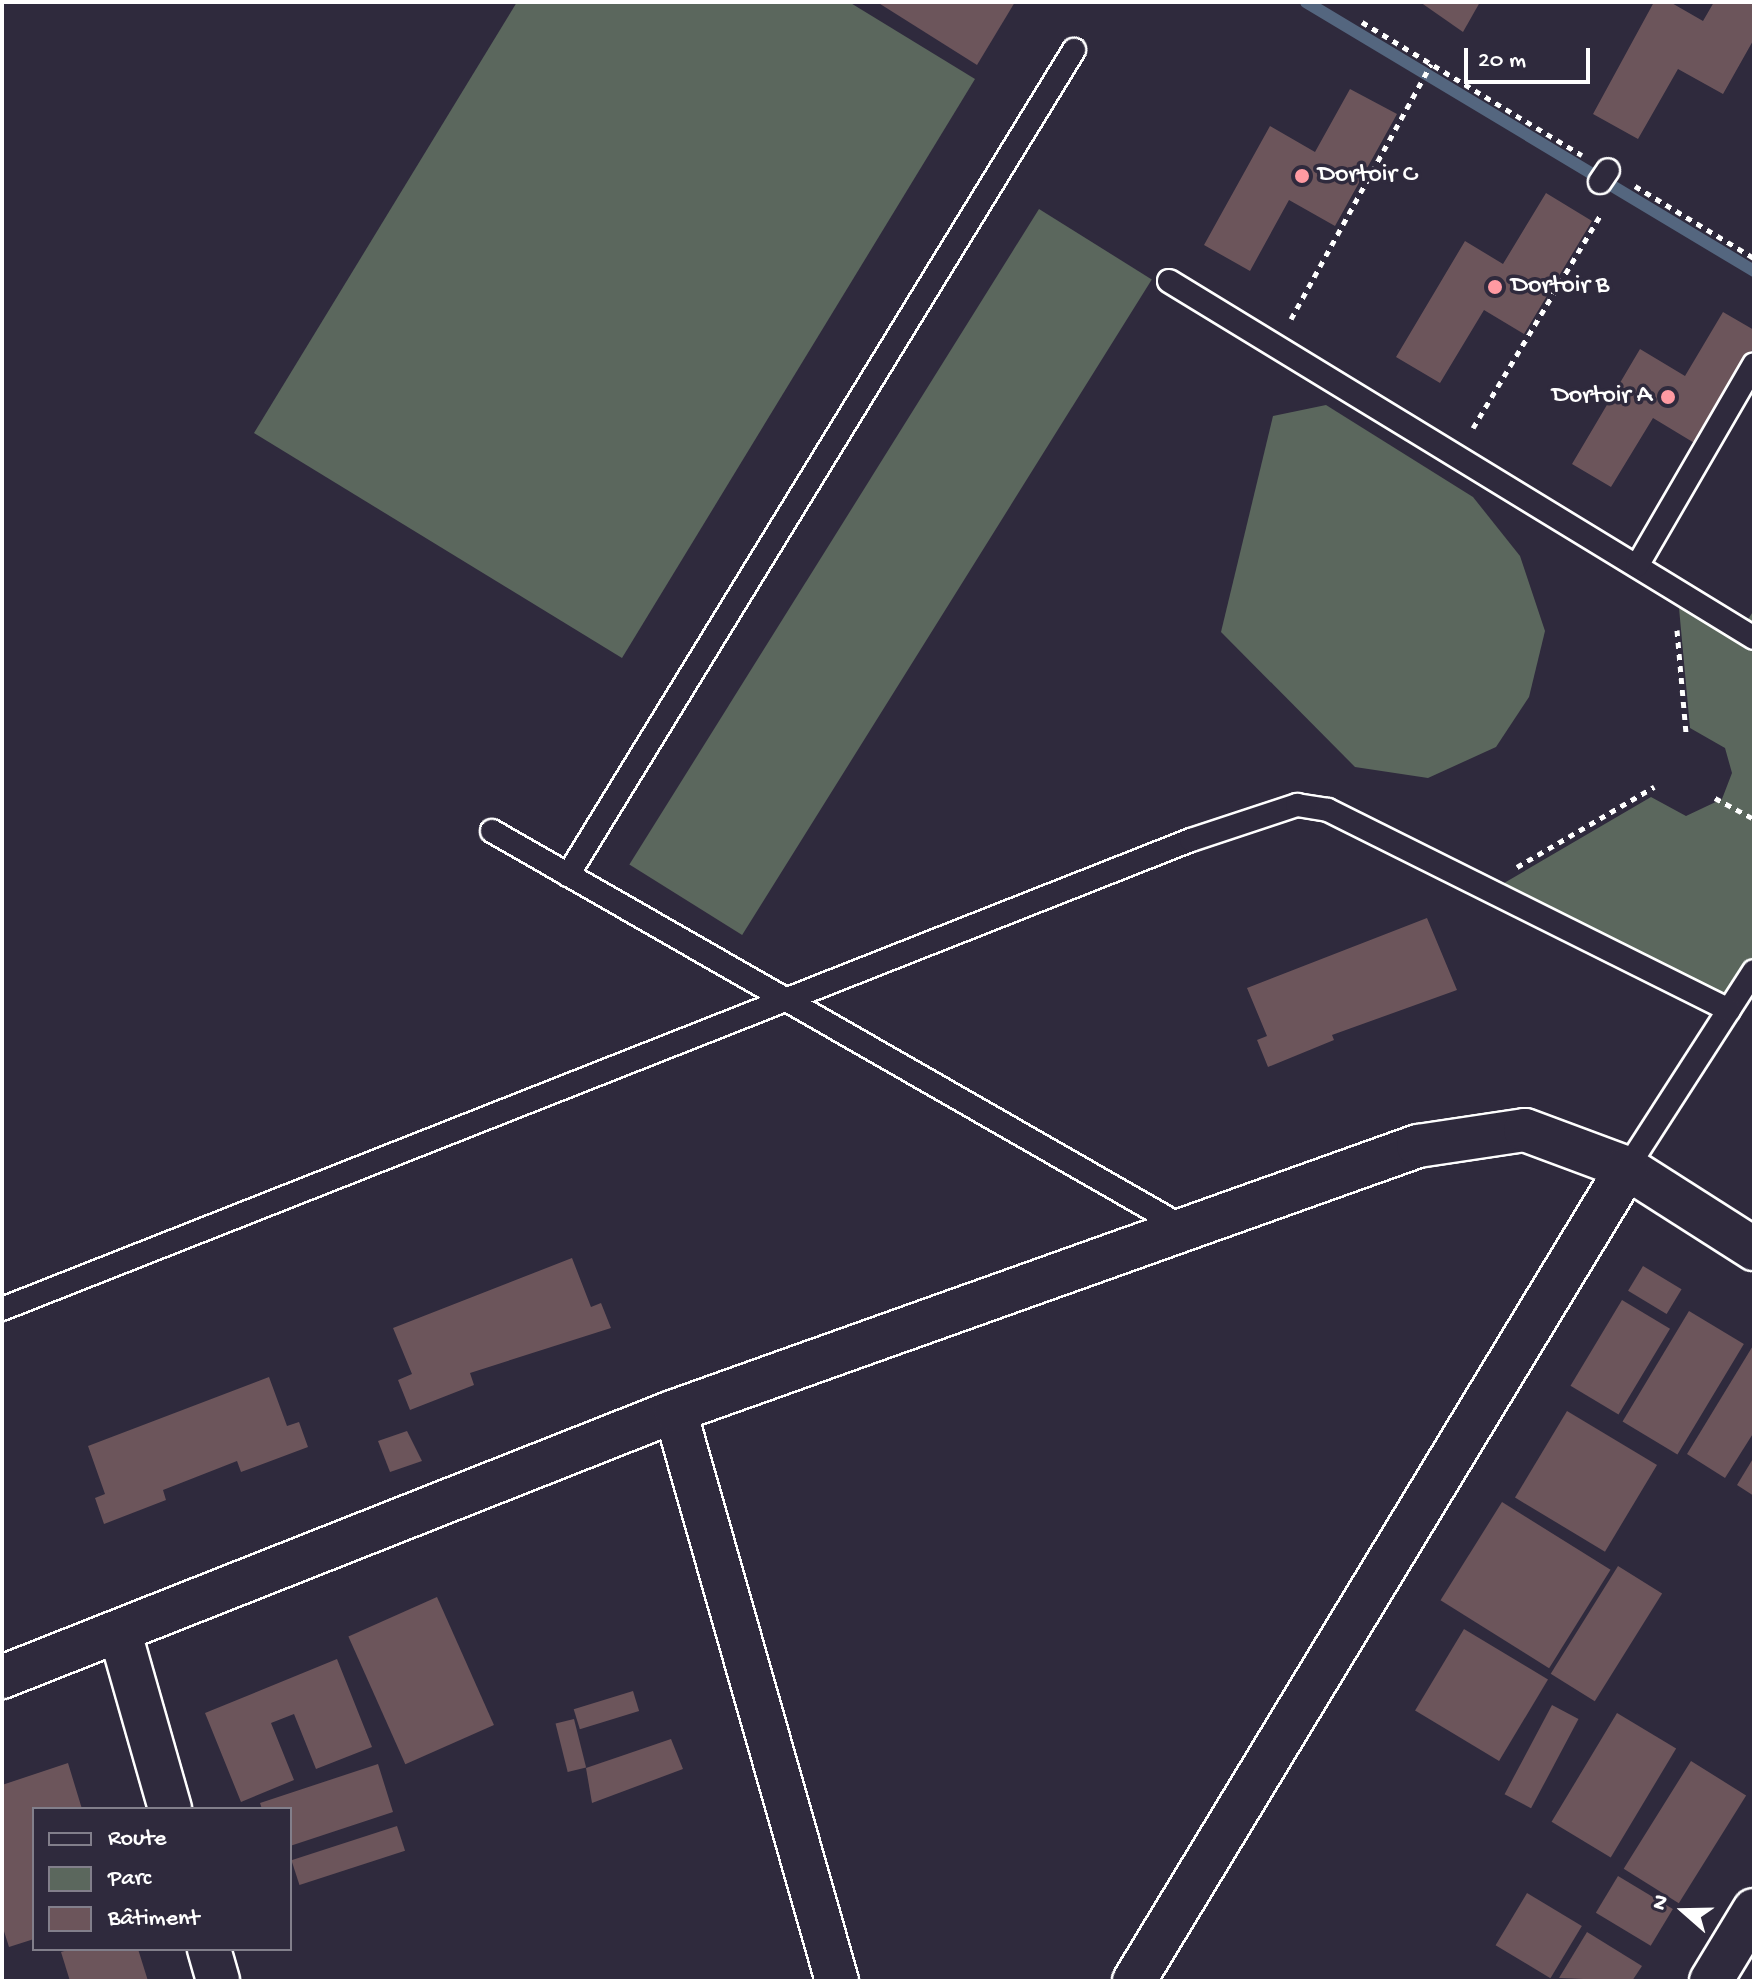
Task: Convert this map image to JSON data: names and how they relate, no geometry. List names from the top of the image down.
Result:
{
  "places": ["Dortoir C", "Dortoir B", "Dortoir A"],
  "legend": ["Route", "Parc", "Bâtiment"],
  "scale_bar": "20 m",
  "north": "left"
}
